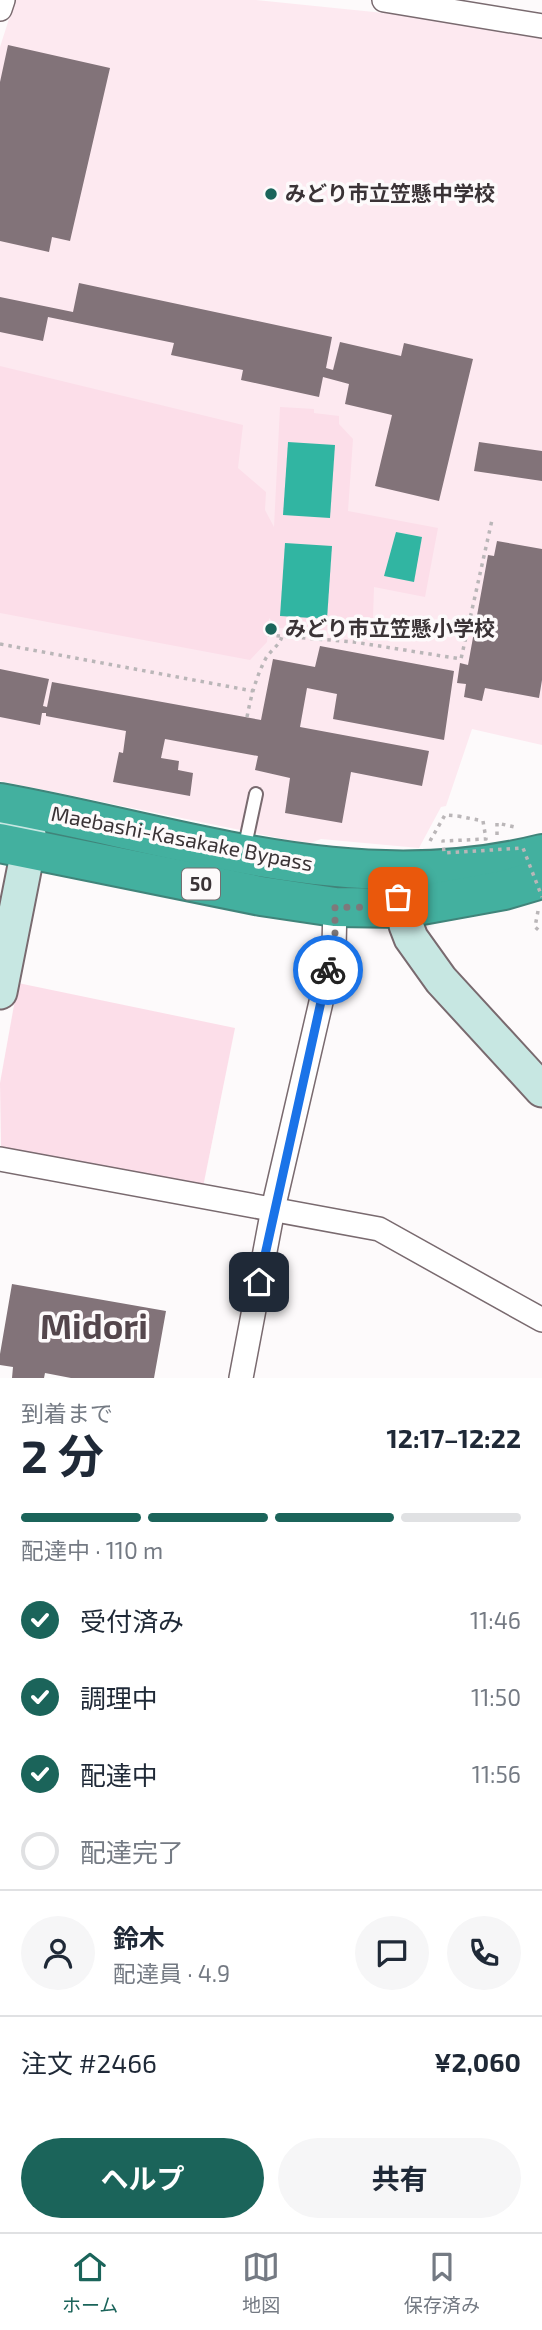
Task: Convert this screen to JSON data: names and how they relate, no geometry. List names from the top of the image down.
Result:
{
  "streets": {
    "highway": ["Maebashi-Kasakake Bypass", "50"]
  },
  "crossings": [
    ["Maebashi-Kasakake Bypass", "50"]
  ],
  "districts": ["Midori"],
  "places": ["みどり市立笠懸中学校", "みどり市立笠懸小学校"],
  "page": {
    "heading": ["2 分", "到着まで", "12:17–12:22"],
    "panel": [
      "鈴木",
      "配達員 · 4.9",
      "注文 #2466",
      "¥2,060"
    ],
    "bar": "配達中 · 110 m",
    "list": [
      ["受付済み", "11:46"],
      ["調理中", "11:50"],
      ["配達中", "11:56"],
      "配達完了"
    ],
    "buttons": ["ヘルプ", "共有"],
    "tabs": ["ホーム", "地図", "保存済み"]
  }
}
